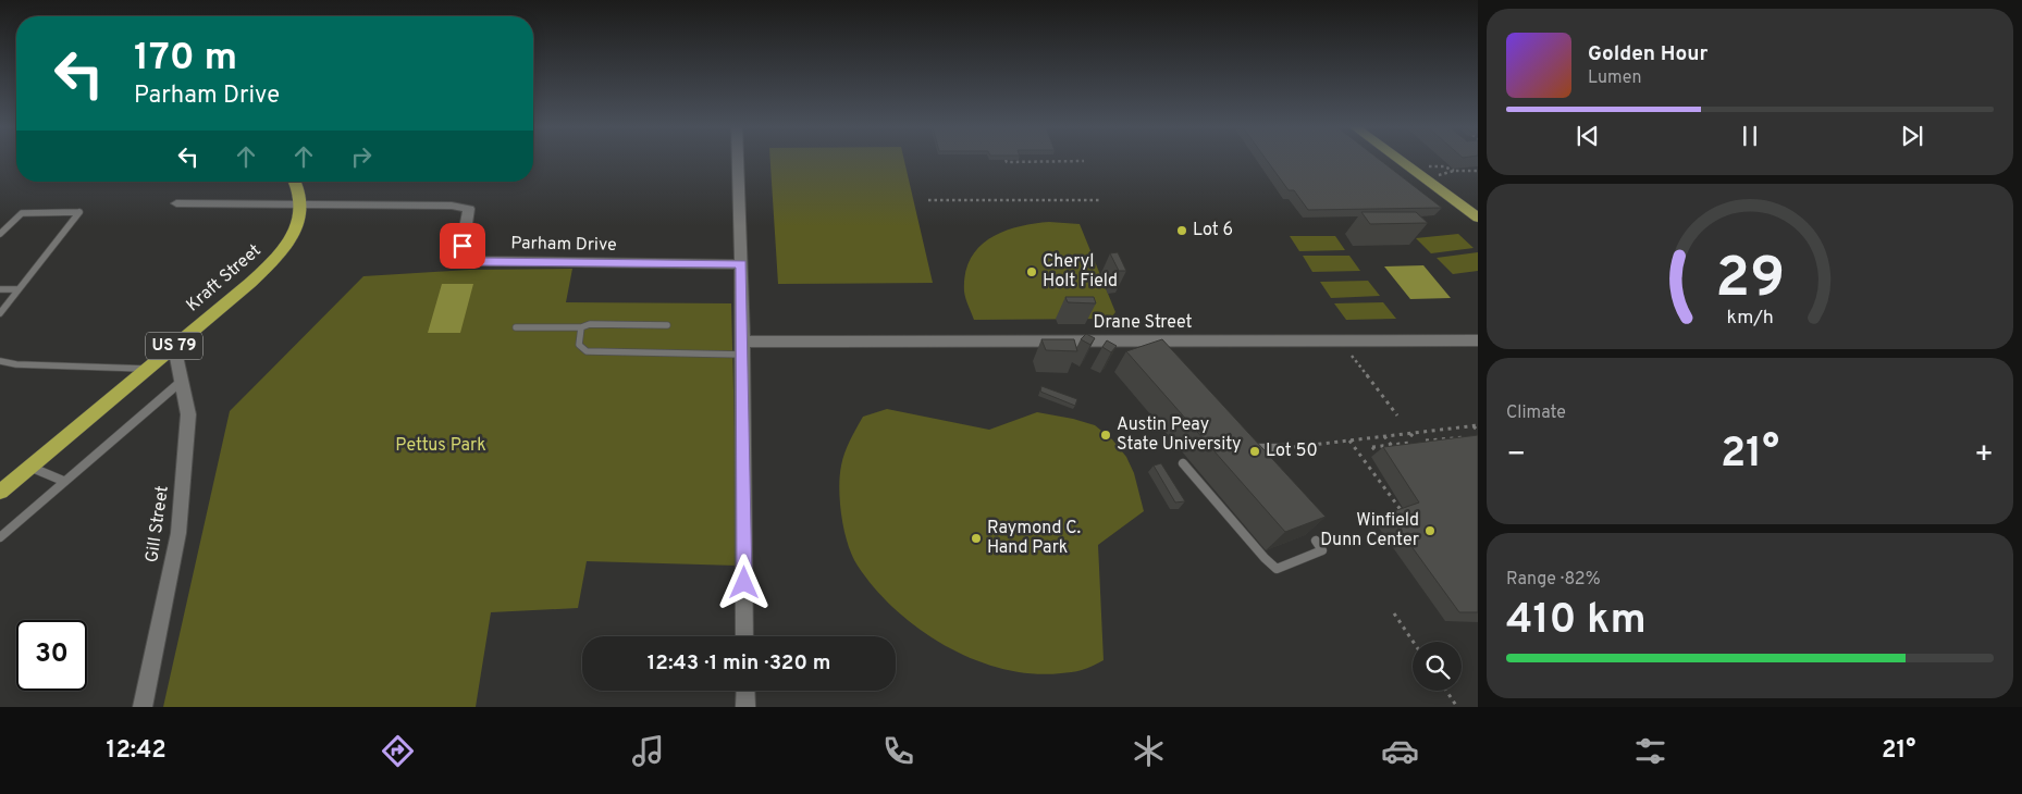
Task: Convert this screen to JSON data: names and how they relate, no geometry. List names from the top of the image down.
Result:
{
  "streets": {
    "highway": ["Kraft Street", "US 79"],
    "street": ["Parham Drive", "Drane Street", "Gill Street"]
  },
  "crossings": [
    ["Parham Drive", "Kraft Street"],
    ["Kraft Street", "Gill Street"]
  ],
  "parks": ["Pettus Park"],
  "places": [
    "Lot 6",
    "Cheryl Holt Field",
    "Austin Peay State University",
    "Lot 50",
    "Winfield Dunn Center",
    "Raymond C. Hand Park"
  ],
  "page": {
    "turn": ["170 m", "Parham Drive"],
    "song": ["Golden Hour", "Lumen"],
    "tile": [
      "Climate",
      ["Range · 82%", "410 km"]
    ],
    "heat": ["−", "21°", "+"],
    "limit": "30",
    "trip": "12:43 · 1 min · 320 m",
    "tabs": ["12:42", "21°"],
    "gauge": ["29", "km/h"]
  }
}
